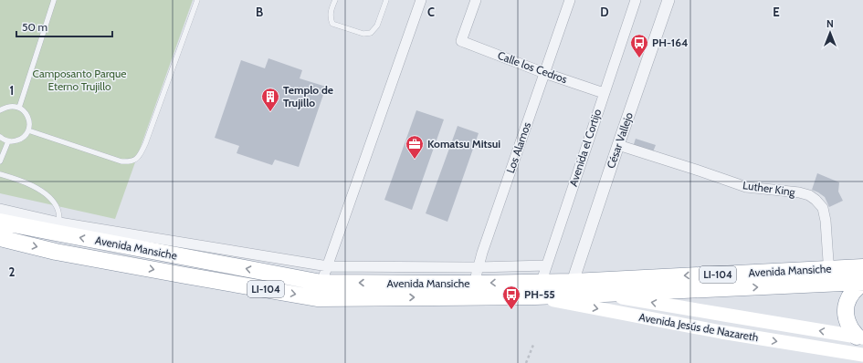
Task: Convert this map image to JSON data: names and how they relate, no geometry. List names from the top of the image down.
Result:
{
  "streets": {
    "highway": ["Avenida Mansiche", "LI-104"],
    "main road": ["Avenida Jesús de Nazareth"],
    "street": [
      "Calle los Cedros",
      "César Vallejo",
      "Los Alamos",
      "Avenida el Cortijo",
      "Luther King"
    ]
  },
  "crossings": [
    ["Calle los Cedros", "Los Alamos"],
    ["Calle los Cedros", "Avenida el Cortijo"],
    ["César Vallejo", "Luther King"],
    ["César Vallejo", "Avenida Mansiche"],
    ["César Vallejo", "Avenida Jesús de Nazareth"],
    ["Los Alamos", "Avenida Mansiche"],
    ["Avenida el Cortijo", "Avenida Mansiche"],
    ["Avenida el Cortijo", "Avenida Jesús de Nazareth"],
    ["Luther King", "Avenida Mansiche"],
    ["Avenida Mansiche", "Avenida Jesús de Nazareth"]
  ],
  "parks": ["Camposanto Parque Eterno Trujillo"],
  "places": {
    "bus stop": ["PH-164", "PH-55"],
    "building": ["Templo de Trujillo"],
    "office": ["Komatsu Mitsui"]
  },
  "scale_bar": "50 m",
  "north": "top",
  "grid": {
    "columns": [
      "B",
      "C",
      "D",
      "E"
    ],
    "rows": ["1", "2"]
  }
}
